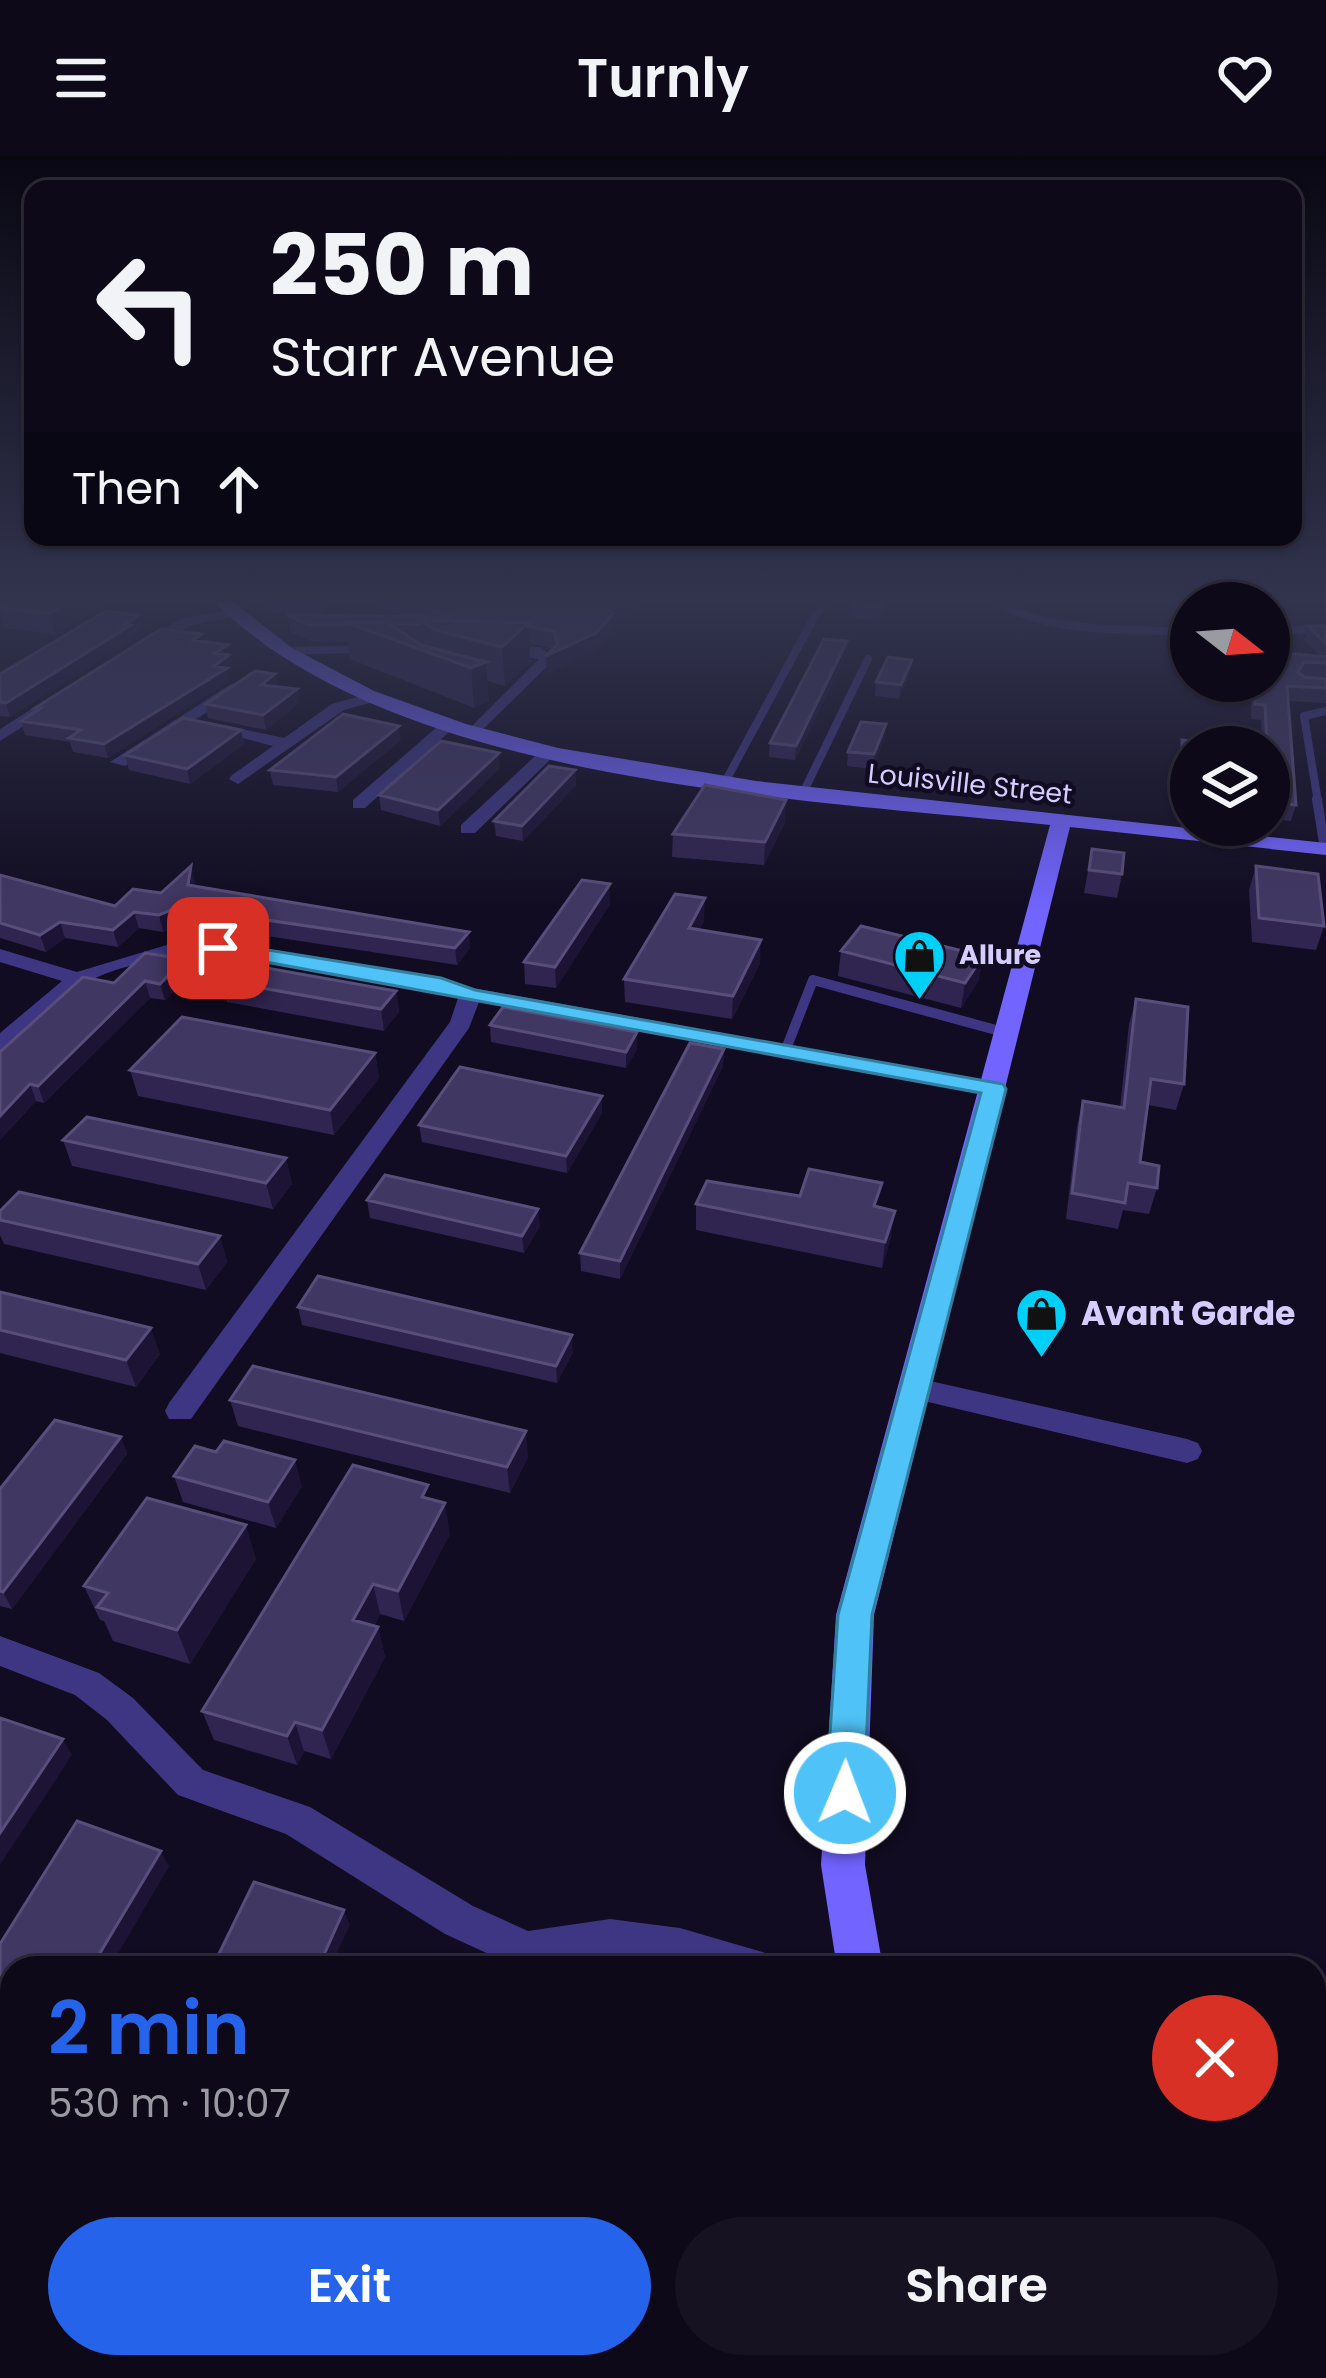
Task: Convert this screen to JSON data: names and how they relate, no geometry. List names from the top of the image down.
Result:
{
  "streets": {
    "main road": ["Louisville Street"]
  },
  "places": {
    "shop": ["Allure", "Avant Garde"]
  },
  "north": "right",
  "page": {
    "header": "Turnly",
    "turn": ["250 m", "Starr Avenue"],
    "then": "Then",
    "heading": ["2 min", "530 m · 10:07"],
    "buttons": ["Exit", "Share"]
  }
}
